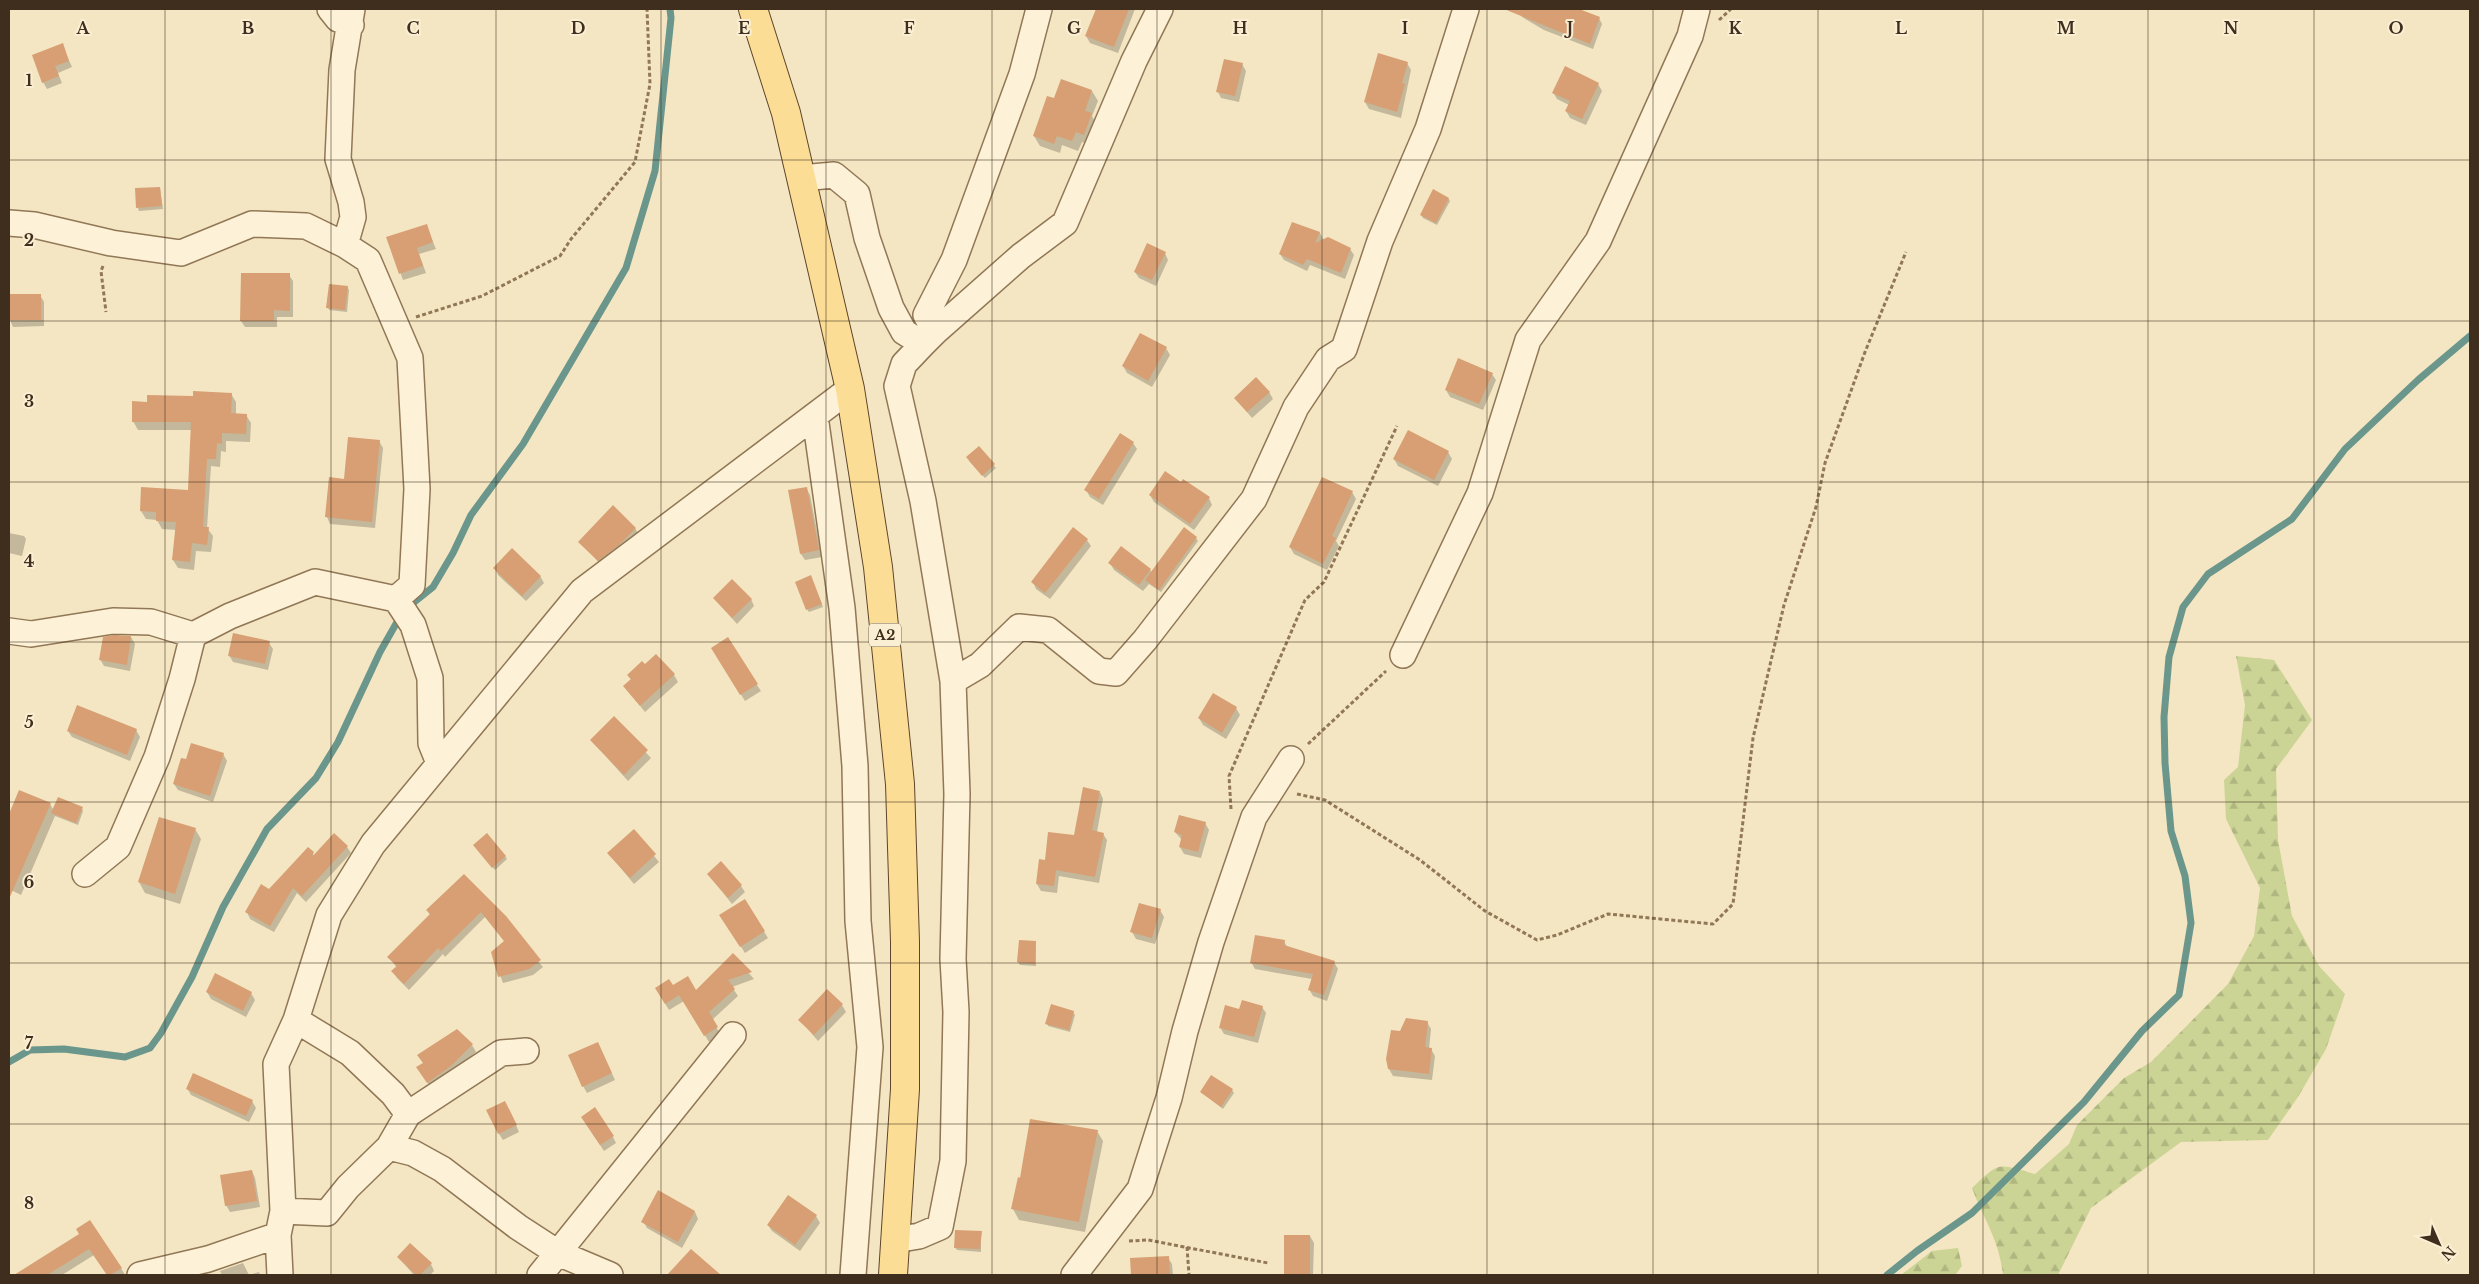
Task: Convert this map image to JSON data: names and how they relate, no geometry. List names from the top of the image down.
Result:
{
  "streets": {
    "main road": ["A2"]
  },
  "north": "bottom right",
  "grid": {
    "columns": [
      "A",
      "B",
      "C",
      "D",
      "E",
      "F",
      "G",
      "H",
      "I",
      "J",
      "K",
      "L",
      "M",
      "N",
      "O"
    ],
    "rows": [
      "1",
      "2",
      "3",
      "4",
      "5",
      "6",
      "7",
      "8"
    ]
  }
}
